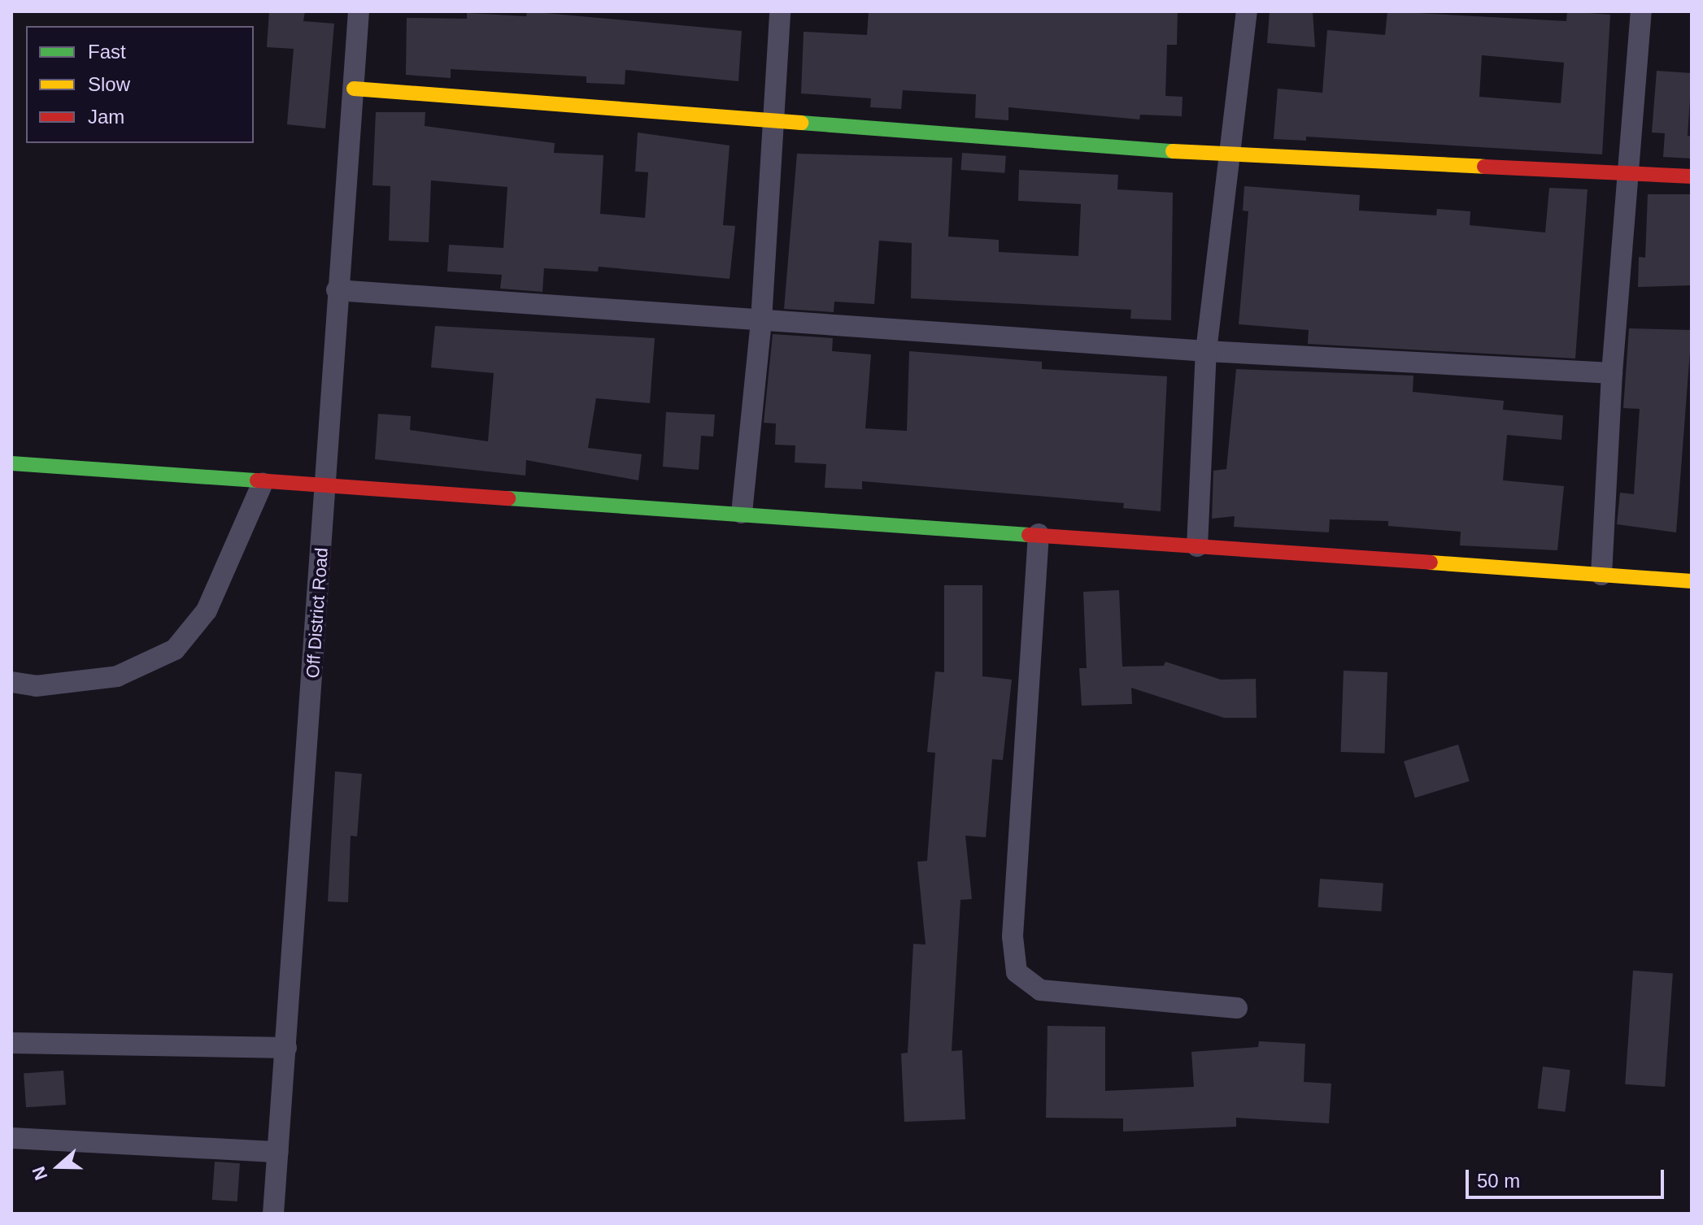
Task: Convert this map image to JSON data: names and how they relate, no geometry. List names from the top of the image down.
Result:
{
  "streets": {
    "street": ["Off District Road"]
  },
  "legend": ["Fast", "Slow", "Jam"],
  "scale_bar": "50 m",
  "north": "left"
}
